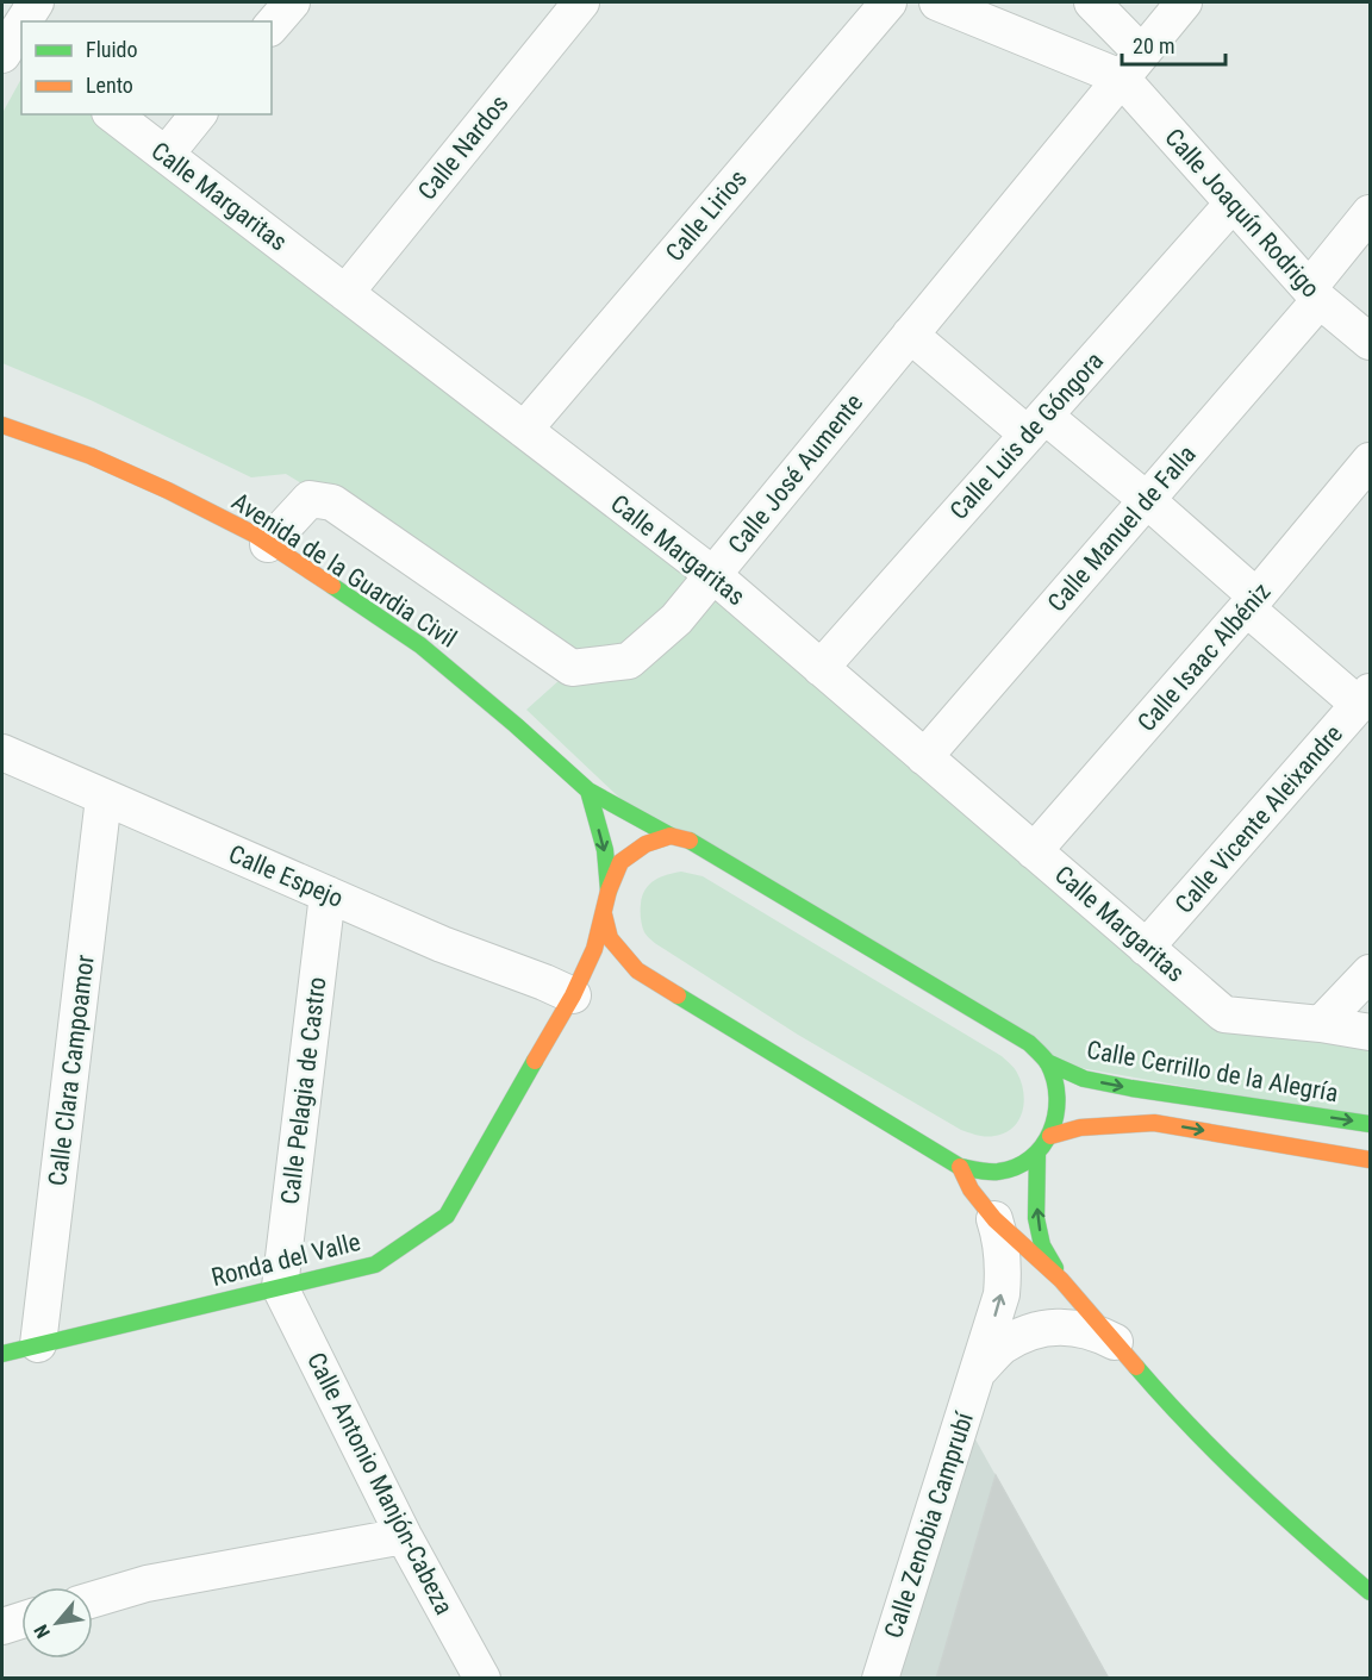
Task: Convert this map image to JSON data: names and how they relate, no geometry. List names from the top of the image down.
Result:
{
  "streets": {
    "street": [
      "Calle Nardos",
      "Calle Margaritas",
      "Calle Joaquín Rodrigo",
      "Calle Lirios",
      "Calle Luis de Góngora",
      "Calle José Aumente",
      "Calle Manuel de Falla",
      "Avenida de la Guardia Civil",
      "Calle Isaac Albéniz",
      "Calle Vicente Aleixandre",
      "Calle Espejo",
      "Calle Clara Campoamor",
      "Calle Cerrillo de la Alegría",
      "Calle Pelagia de Castro",
      "Ronda del Valle",
      "Calle Antonio Manjón-Cabeza",
      "Calle Zenobia Camprubí"
    ]
  },
  "crossings": [
    ["Calle Nardos", "Calle Margaritas"],
    ["Calle Margaritas", "Calle Lirios"],
    ["Calle Margaritas", "Calle Luis de Góngora"],
    ["Calle Margaritas", "Calle José Aumente"],
    ["Calle Margaritas", "Calle Manuel de Falla"],
    ["Calle Margaritas", "Calle Isaac Albéniz"],
    ["Calle Margaritas", "Calle Vicente Aleixandre"],
    ["Calle Joaquín Rodrigo", "Calle Luis de Góngora"],
    ["Calle Joaquín Rodrigo", "Calle José Aumente"],
    ["Calle Joaquín Rodrigo", "Calle Manuel de Falla"],
    ["Calle José Aumente", "Avenida de la Guardia Civil"],
    ["Avenida de la Guardia Civil", "Calle Cerrillo de la Alegría"],
    ["Calle Espejo", "Calle Clara Campoamor"],
    ["Calle Espejo", "Calle Pelagia de Castro"],
    ["Calle Espejo", "Ronda del Valle"],
    ["Calle Clara Campoamor", "Ronda del Valle"],
    ["Calle Pelagia de Castro", "Ronda del Valle"],
    ["Calle Pelagia de Castro", "Calle Antonio Manjón-Cabeza"],
    ["Ronda del Valle", "Calle Antonio Manjón-Cabeza"]
  ],
  "legend": ["Fluido", "Lento"],
  "scale_bar": "20 m",
  "north": "bottom left"
}
